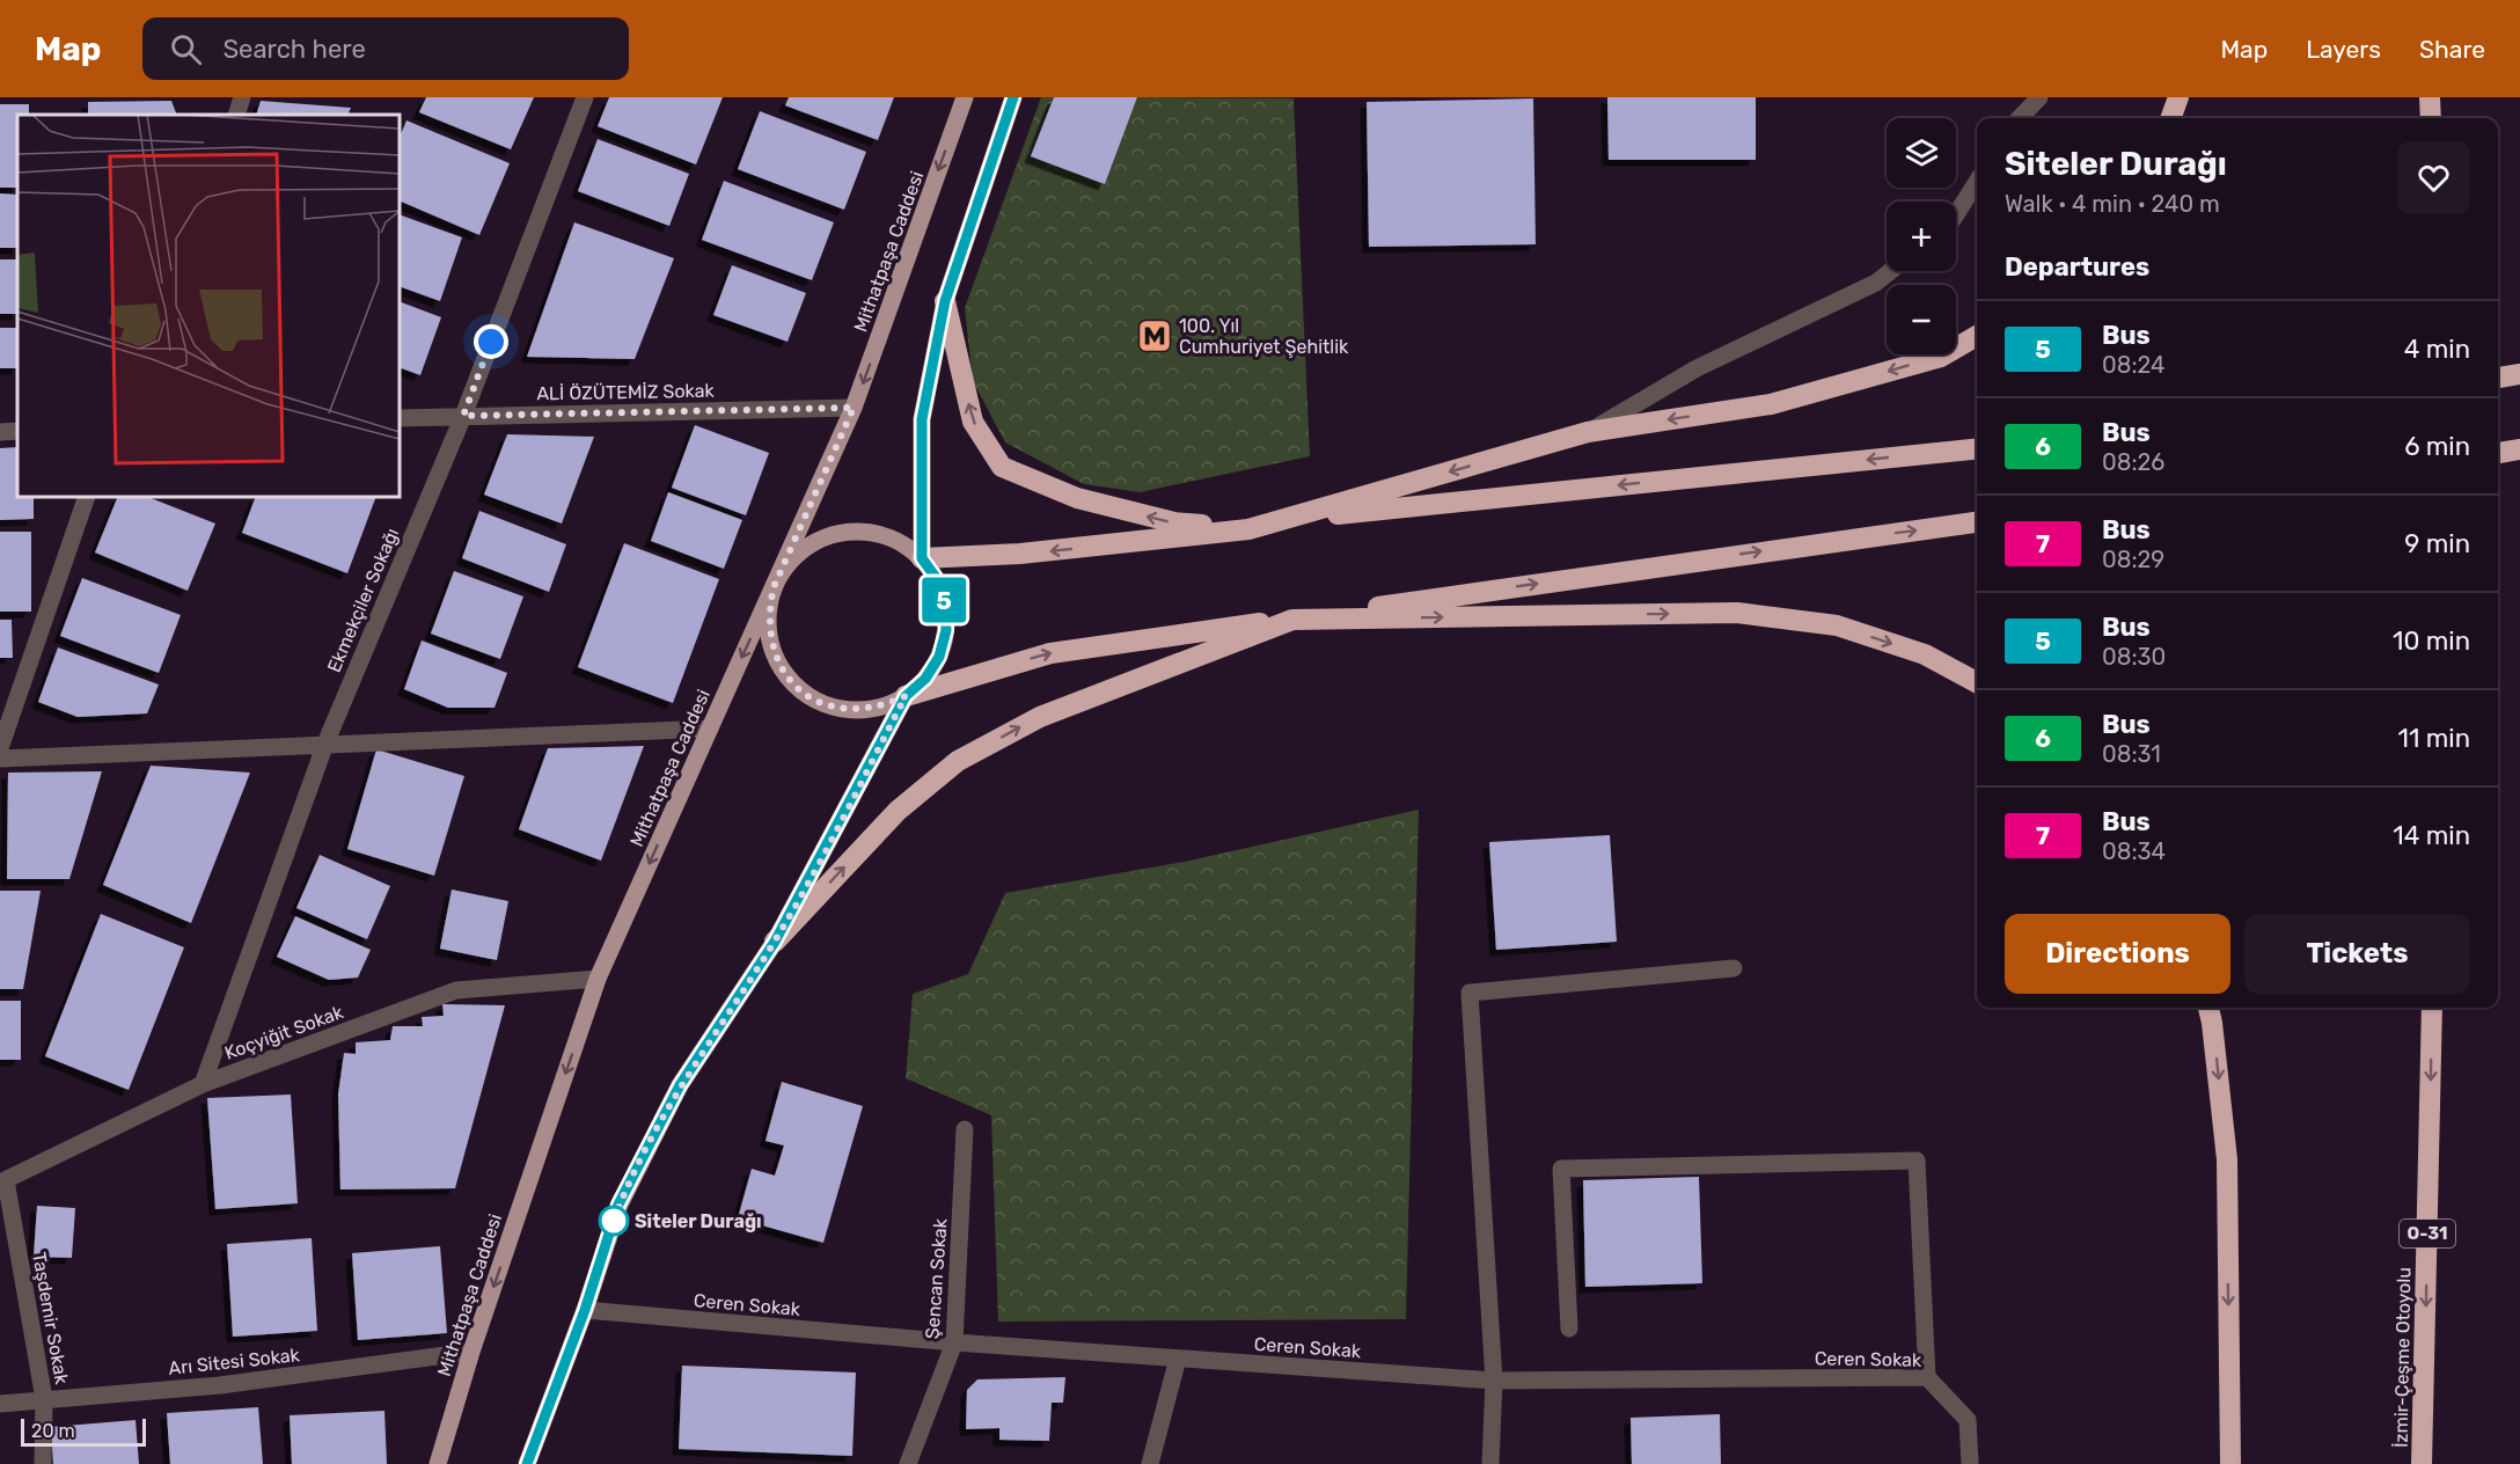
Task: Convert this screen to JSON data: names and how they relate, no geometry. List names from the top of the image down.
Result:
{
  "streets": {
    "highway": ["O-31", "İzmir-Çeşme Otoyolu"],
    "main road": ["Mithatpaşa Caddesi"],
    "street": [
      "ALİ ÖZÜTEMİZ Sokak",
      "Ekmekçiler Sokağı",
      "Koçyiğit Sokak",
      "Şencan Sokak",
      "Ceren Sokak",
      "Taşdemir Sokak",
      "Arı Sitesi Sokak"
    ]
  },
  "crossings": [
    ["Mithatpaşa Caddesi", "ALİ ÖZÜTEMİZ Sokak"],
    ["Mithatpaşa Caddesi", "Koçyiğit Sokak"],
    ["Mithatpaşa Caddesi", "Arı Sitesi Sokak"],
    ["ALİ ÖZÜTEMİZ Sokak", "Ekmekçiler Sokağı"],
    ["Ekmekçiler Sokağı", "Koçyiğit Sokak"],
    ["Koçyiğit Sokak", "Taşdemir Sokak"],
    ["Şencan Sokak", "Ceren Sokak"],
    ["Taşdemir Sokak", "Arı Sitesi Sokak"]
  ],
  "one_way": ["İzmir-Çeşme Otoyolu"],
  "places": {
    "metro station": ["100. Yıl Cumhuriyet Şehitlik"],
    "other": ["Siteler Durağı"]
  },
  "lines": ["bus line 5"],
  "scale_bar": "20 m",
  "page": {
    "header": "Map",
    "search": "Search here",
    "nav": ["Map", "Layers", "Share"],
    "on_map": "5",
    "map_buttons": ["+", "−"],
    "heading": [
      ["Siteler Durağı", "Walk · 4 min · 240 m"],
      "Departures"
    ],
    "list": [
      {
        "mark": "5",
        "name": "Bus",
        "note": "08:24",
        "value": "4 min"
      },
      {
        "mark": "6",
        "name": "Bus",
        "note": "08:26",
        "value": "6 min"
      },
      {
        "mark": "7",
        "name": "Bus",
        "note": "08:29",
        "value": "9 min"
      },
      {
        "mark": "5",
        "name": "Bus",
        "note": "08:30",
        "value": "10 min"
      },
      {
        "mark": "6",
        "name": "Bus",
        "note": "08:31",
        "value": "11 min"
      },
      {
        "mark": "7",
        "name": "Bus",
        "note": "08:34",
        "value": "14 min"
      }
    ],
    "buttons": ["Directions", "Tickets"],
    "scale": "20 m"
  }
}
